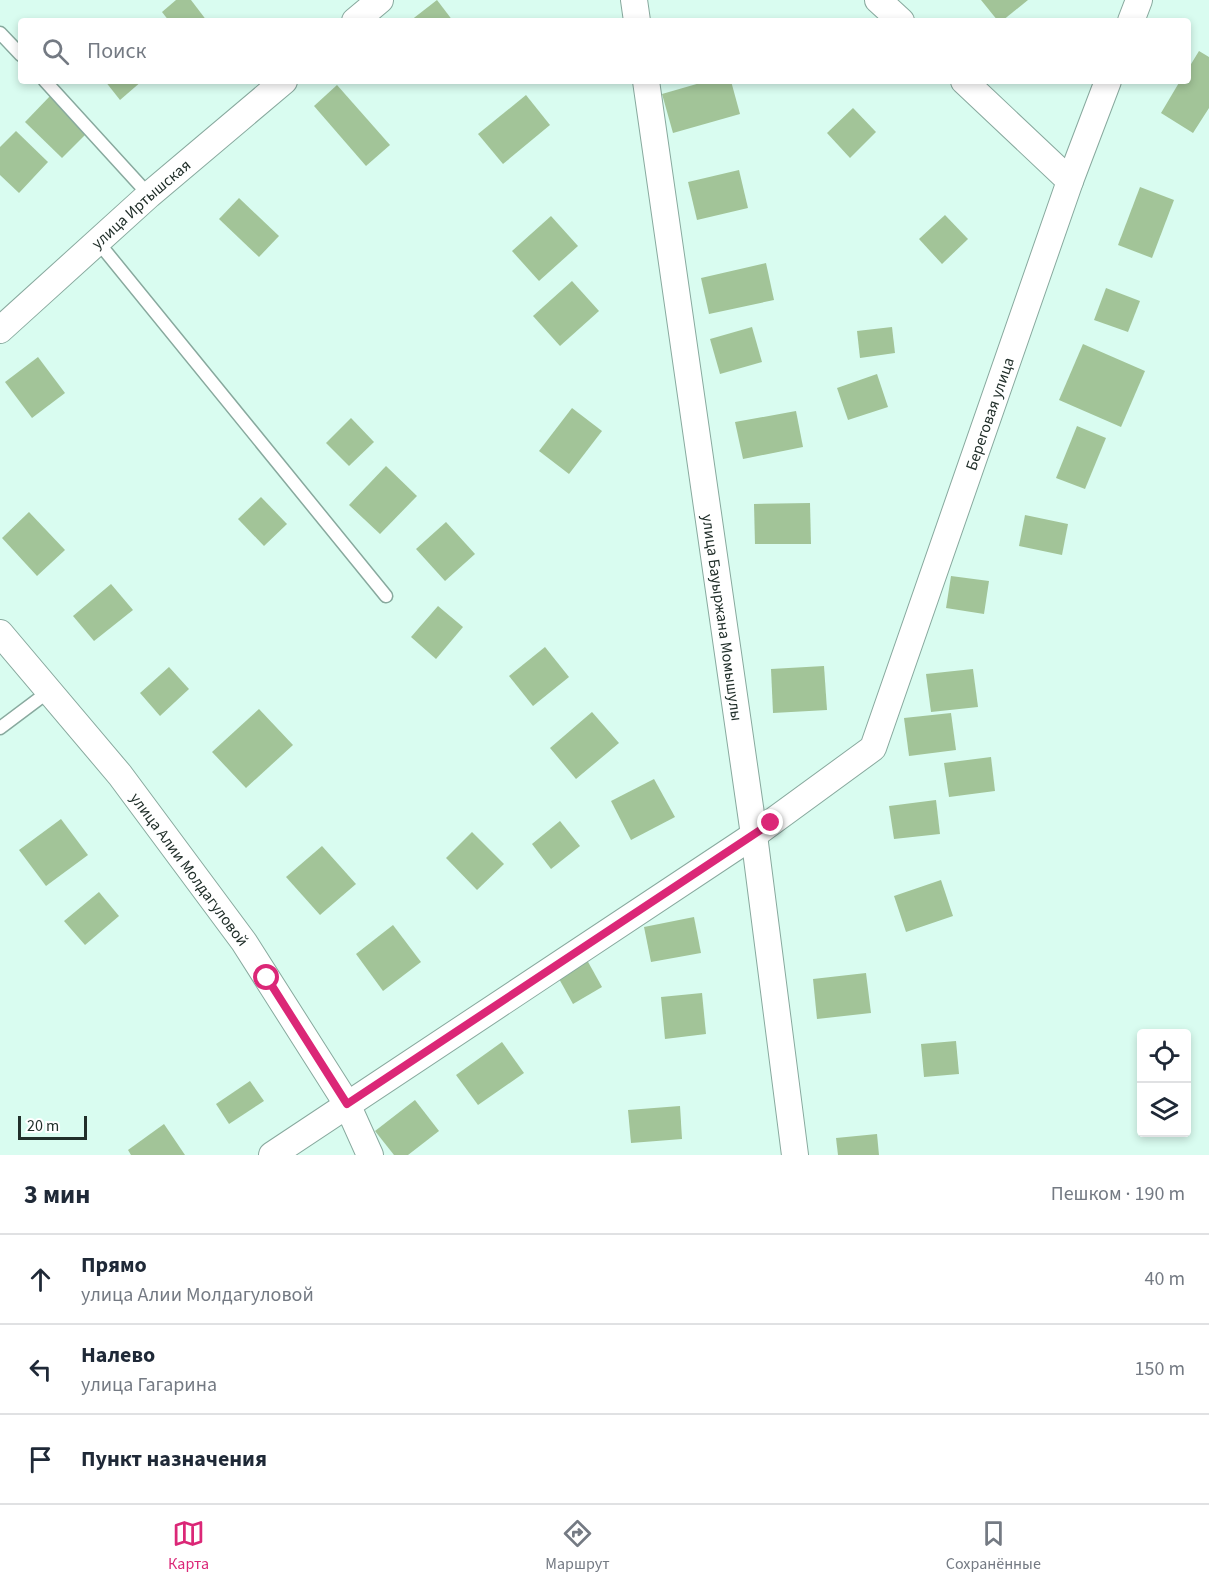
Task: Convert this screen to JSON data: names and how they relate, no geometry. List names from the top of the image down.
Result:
{
  "streets": {
    "street": [
      "улица Иртышская",
      "Береговая улица",
      "улица Бауыржана Момышулы",
      "улица Алии Молдагуловой"
    ]
  },
  "crossings": [
    ["Береговая улица", "улица Бауыржана Момышулы"]
  ],
  "scale_bar": "20 m",
  "page": {
    "search": "Поиск",
    "scale": "20 m",
    "heading": ["3 мин", "Пешком · 190 m"],
    "list": [
      ["Прямо", "улица Алии Молдагуловой", "40 m"],
      ["Налево", "улица Гагарина", "150 m"],
      "Пункт назначения"
    ],
    "nav": ["Карта", "Маршрут", "Сохранённые"]
  }
}
